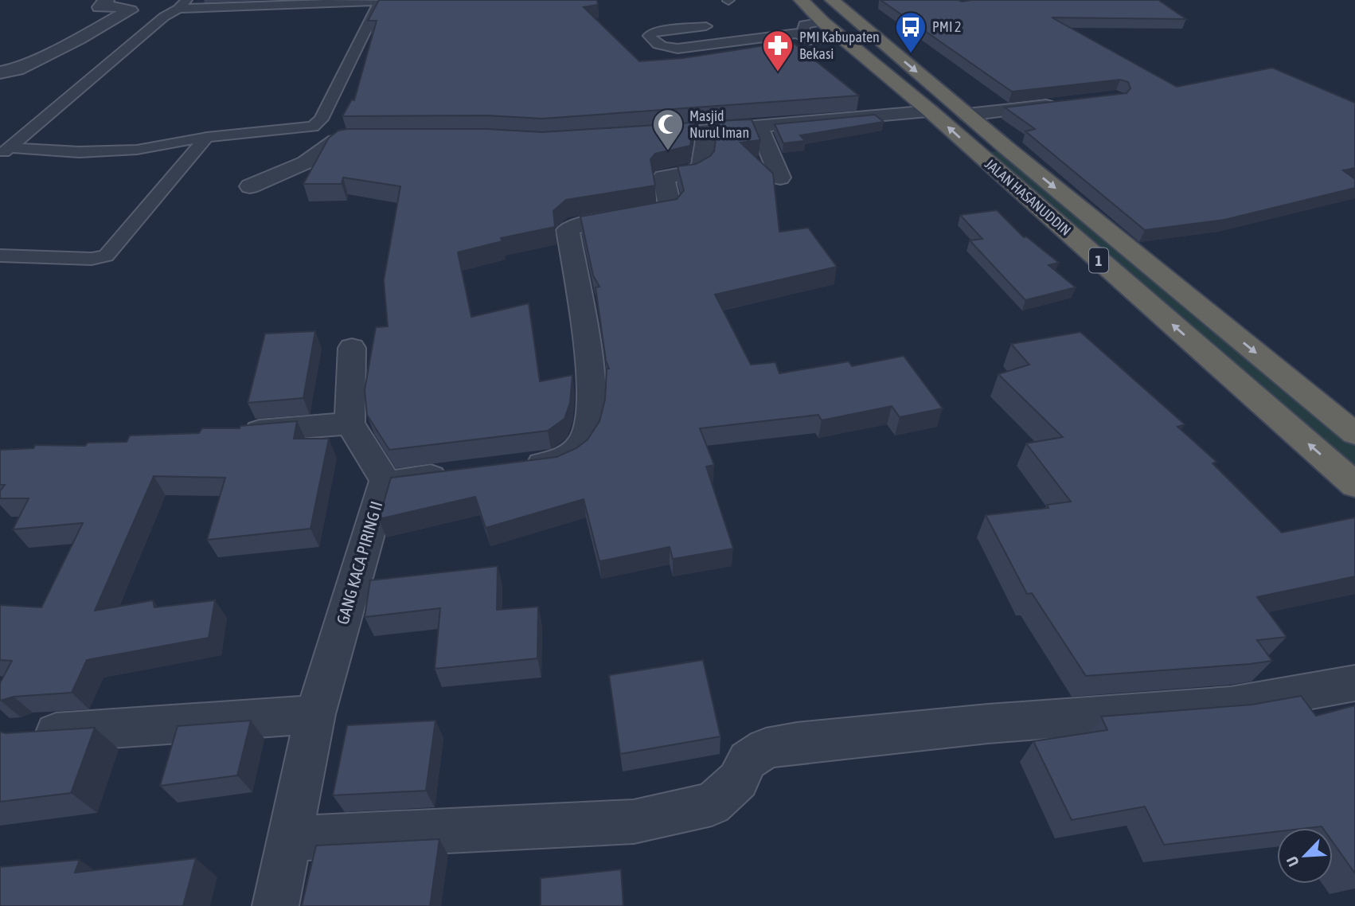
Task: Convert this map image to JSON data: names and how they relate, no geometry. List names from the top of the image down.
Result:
{
  "streets": {
    "highway": ["JALAN HASANUDDIN", "1"],
    "street": ["GANG KACA PIRING II"]
  },
  "places": {
    "bus stop": ["PMI 2"],
    "pharmacy": ["PMI Kabupaten Bekasi"],
    "mosque": ["Masjid Nurul Iman"]
  },
  "north": "bottom left"
}
